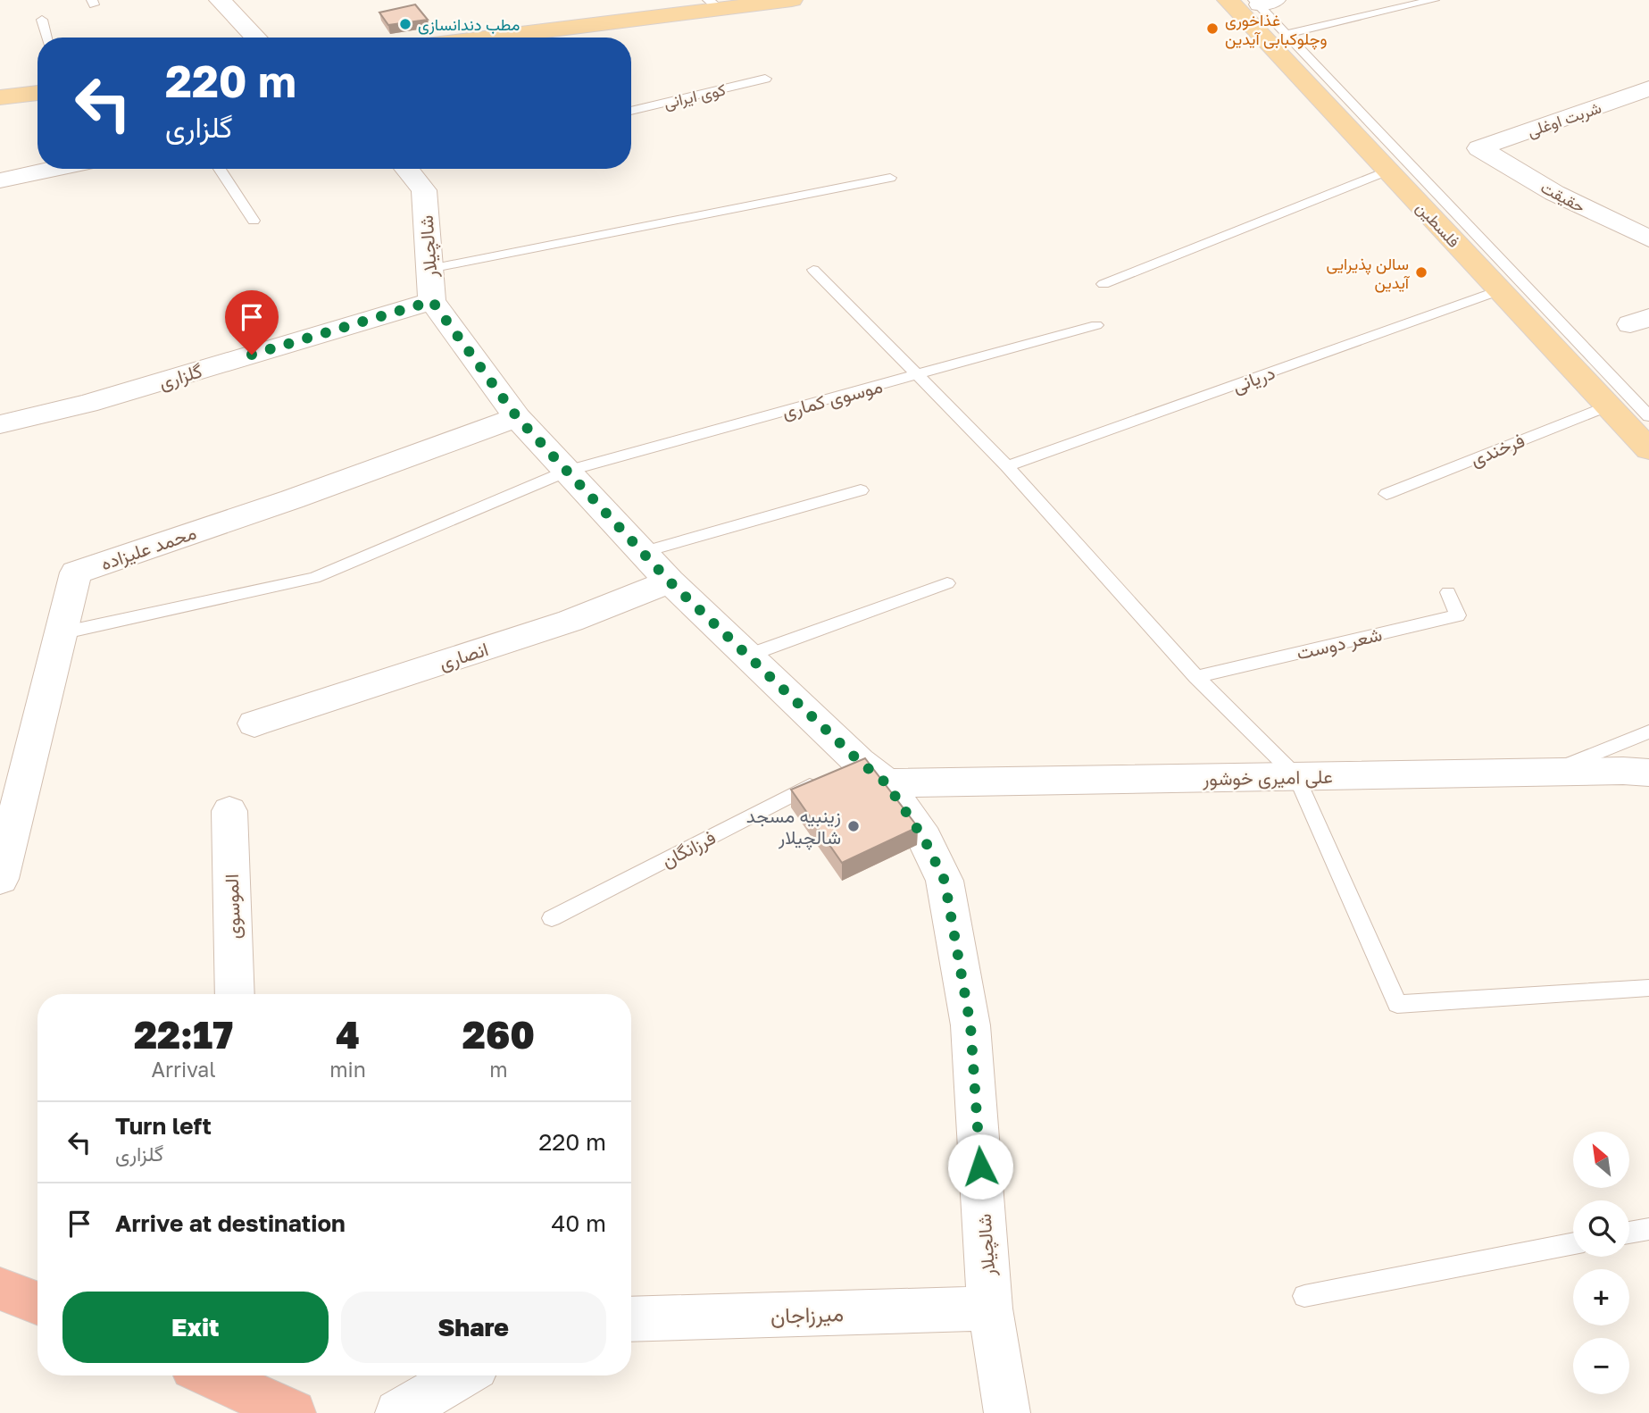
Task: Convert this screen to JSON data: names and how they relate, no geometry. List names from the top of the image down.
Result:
{
  "streets": {
    "main road": ["فلسطین"],
    "street": [
      "شربت اوغلی",
      "حقیقت",
      "شالچیلار",
      "گلزاری",
      "محمد علیزاده",
      "انصاری",
      "علی امیری خوشور",
      "الموسوی",
      "میرزاجان"
    ],
    "lane": [
      "کوی ایرانی",
      "دریانی",
      "موسوی کماری",
      "فرخندی",
      "شعر دوست",
      "فرزانگان"
    ]
  },
  "crossings": [
    ["شربت اوغلی", "حقیقت"],
    ["فلسطین", "دریانی"],
    ["فلسطین", "فرخندی"],
    ["شالچیلار", "گلزاری"],
    ["شالچیلار", "موسوی کماری"],
    ["شالچیلار", "محمد علیزاده"],
    ["شالچیلار", "انصاری"],
    ["شالچیلار", "علی امیری خوشور"],
    ["شالچیلار", "فرزانگان"],
    ["شالچیلار", "میرزاجان"],
    ["موسوی کماری", "محمد علیزاده"],
    ["علی امیری خوشور", "فرزانگان"]
  ],
  "places": [
    "مطب دندانسازی",
    "غذاخوری وچلوکبابی آیدین",
    "سالن پذیرایی آیدین",
    "زینبیه مسجد شالچیلار"
  ],
  "north": "top left",
  "page": {
    "turn": ["220 m", "گلزاری"],
    "eta": [
      "22:17",
      "Arrival",
      "4",
      "min",
      "260",
      "m"
    ],
    "list": [
      {
        "name": "Turn left",
        "note": "گلزاری",
        "value": "220 m"
      },
      {
        "name": "Arrive at destination",
        "value": "40 m"
      }
    ],
    "map_buttons": ["+", "−"],
    "buttons": ["Exit", "Share"]
  }
}
